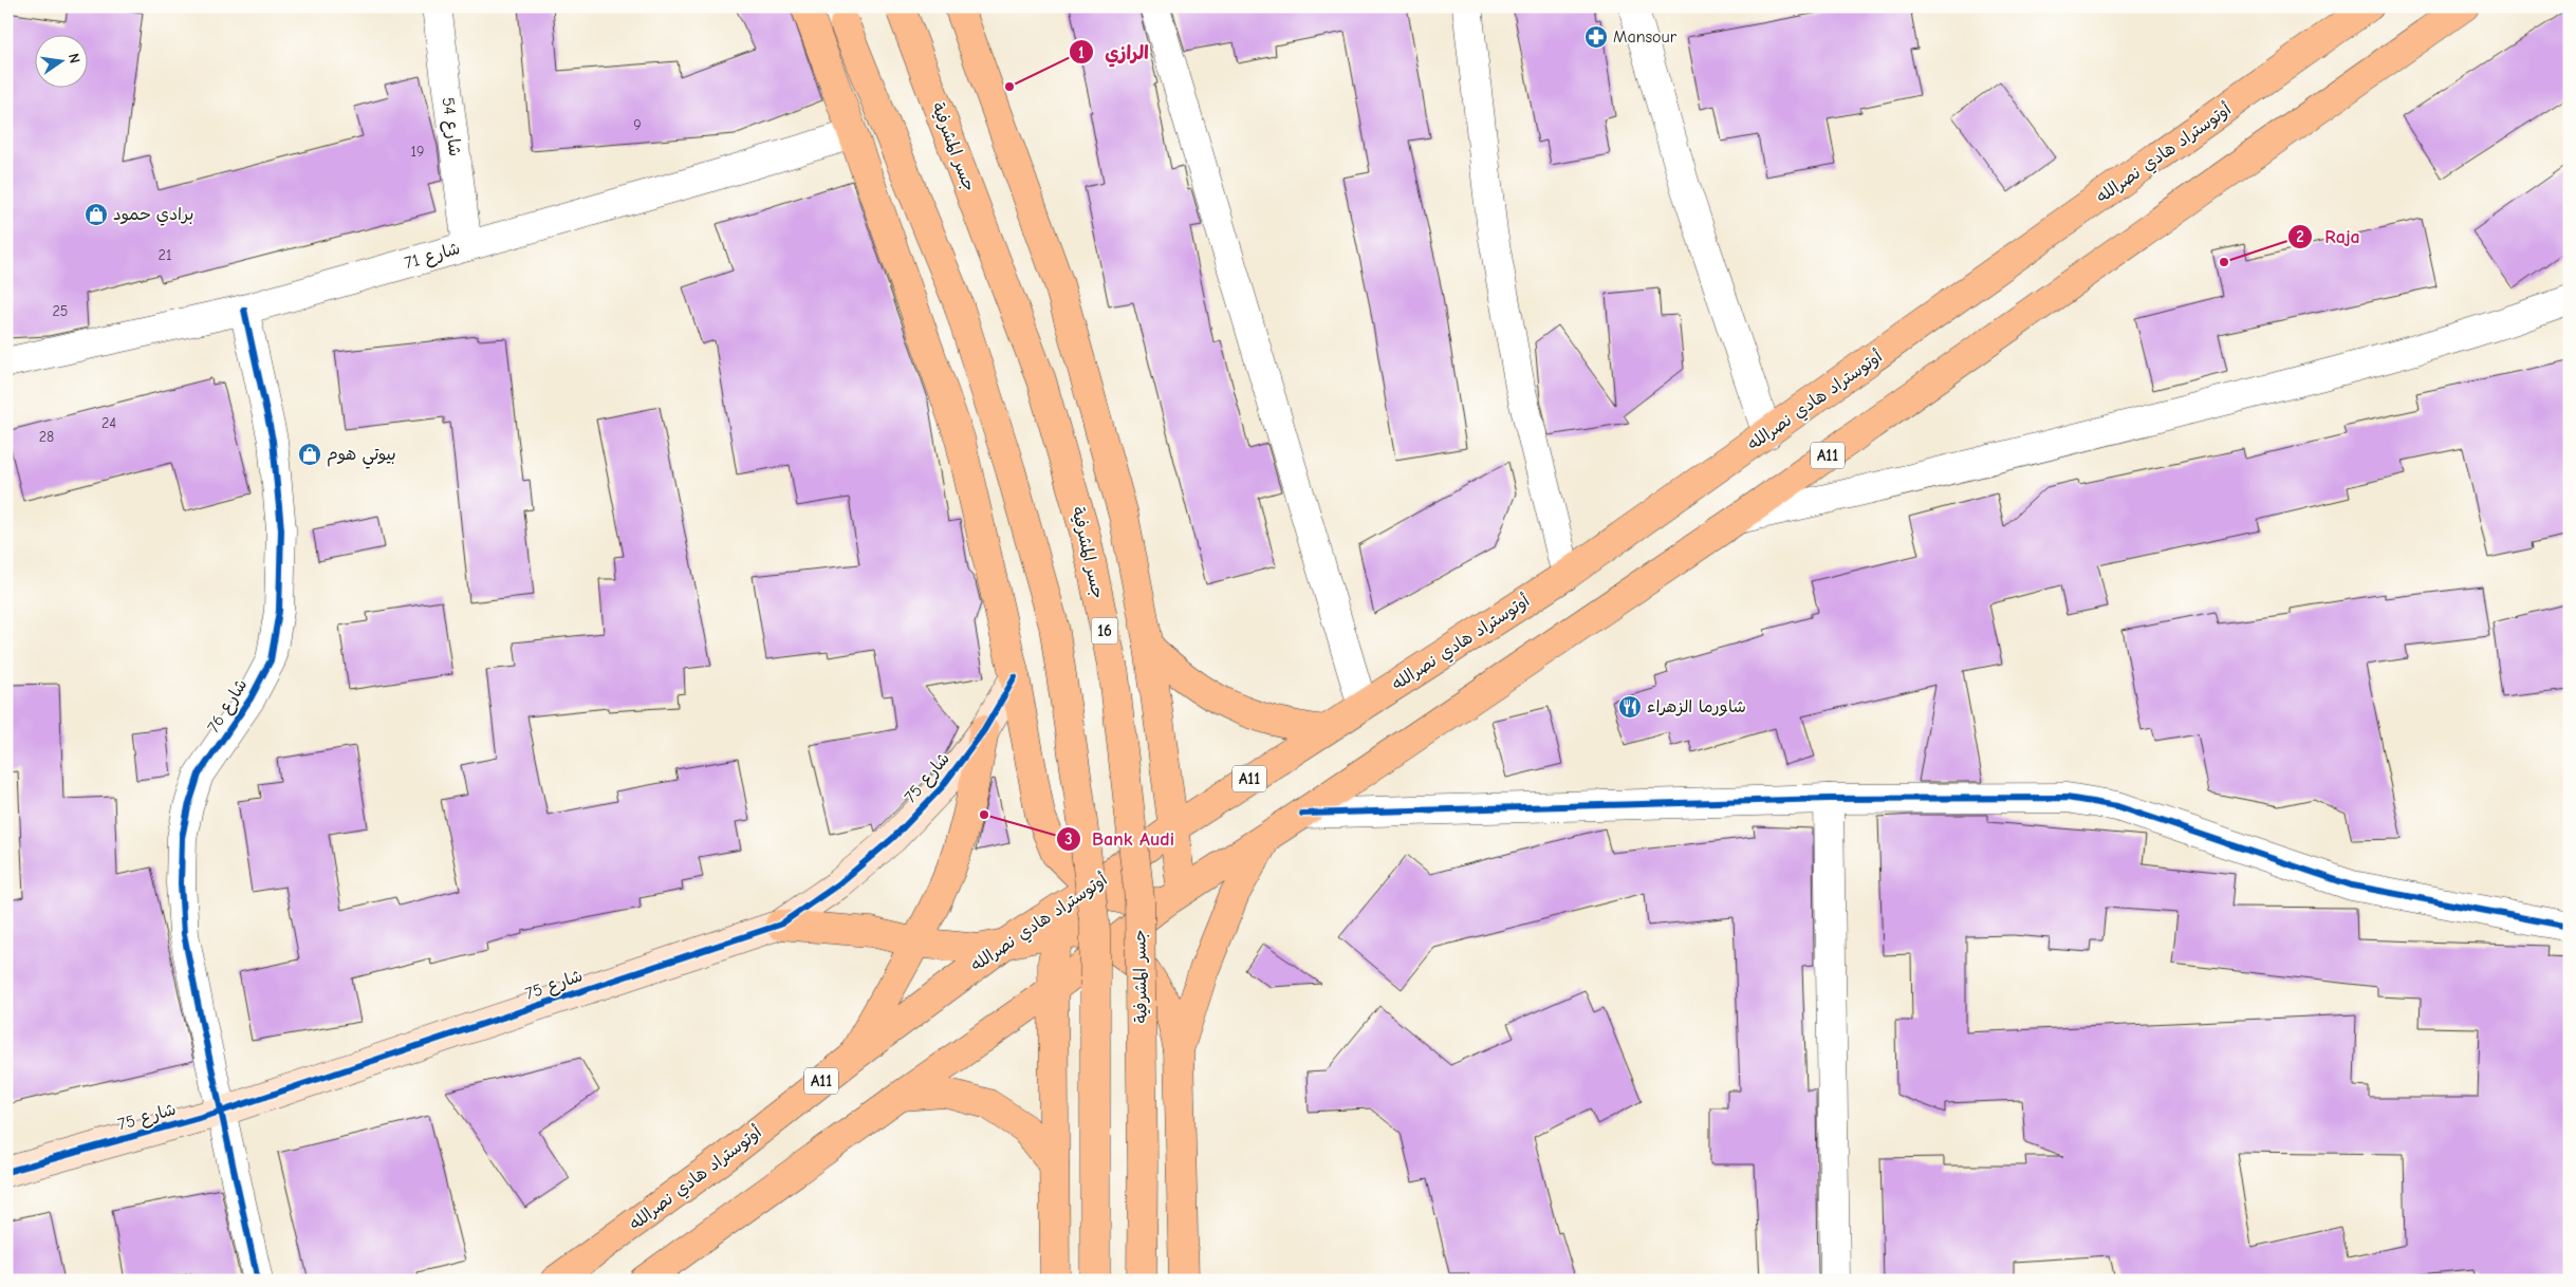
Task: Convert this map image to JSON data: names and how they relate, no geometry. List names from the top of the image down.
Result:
{
  "streets": {
    "main road": [
      "جسر المشرفية",
      "أوتوستراد هادي نصرالله",
      "A11",
      "16"
    ],
    "street": [
      "شارع 54",
      "شارع 71",
      "شارع 76",
      "شارع 75"
    ]
  },
  "crossings": [
    ["شارع 54", "شارع 71"],
    ["شارع 71", "شارع 76"],
    ["شارع 76", "شارع 75"]
  ],
  "places": {
    "pharmacy": ["Mansour"],
    "other": ["الرازي", "Raja", "Bank Audi"],
    "shop": ["برادي حمود", "بيوتي هوم"],
    "restaurant": ["شاورما الزهراء"]
  },
  "house_numbers": [
    "9",
    "19",
    "21",
    "25",
    "24",
    "28"
  ],
  "north": "right"
}
